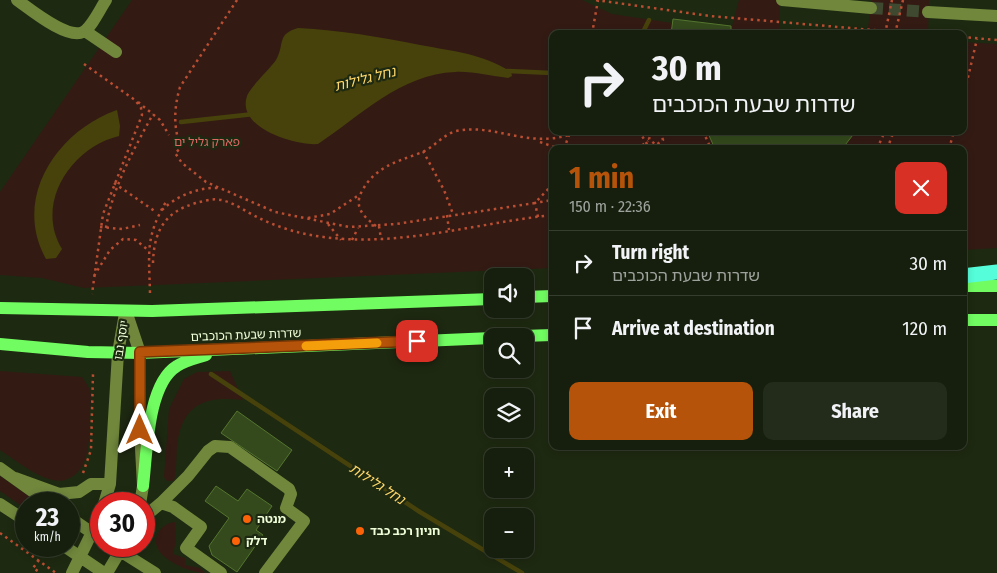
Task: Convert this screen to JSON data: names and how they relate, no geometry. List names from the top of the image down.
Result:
{
  "streets": {
    "main road": ["שדרות שבעת הכוכבים"],
    "street": ["יוסף נבו"]
  },
  "crossings": [
    ["שדרות שבעת הכוכבים", "יוסף נבו"]
  ],
  "water": ["נחל גלילות"],
  "parks": ["פארק גליל ים"],
  "places": ["מנטה", "חניון רכב כבד", "דלק"],
  "page": {
    "turn": ["30 m", "שדרות שבעת הכוכבים"],
    "heading": ["1 min", "150 m · 22:36"],
    "list": [
      {
        "name": "Turn right",
        "note": "שדרות שבעת הכוכבים",
        "value": "30 m"
      },
      {
        "name": "Arrive at destination",
        "value": "120 m"
      }
    ],
    "map_buttons": ["+", "−"],
    "buttons": ["Exit", "Share"],
    "speed": "23 km/h",
    "limit": "30"
  }
}
